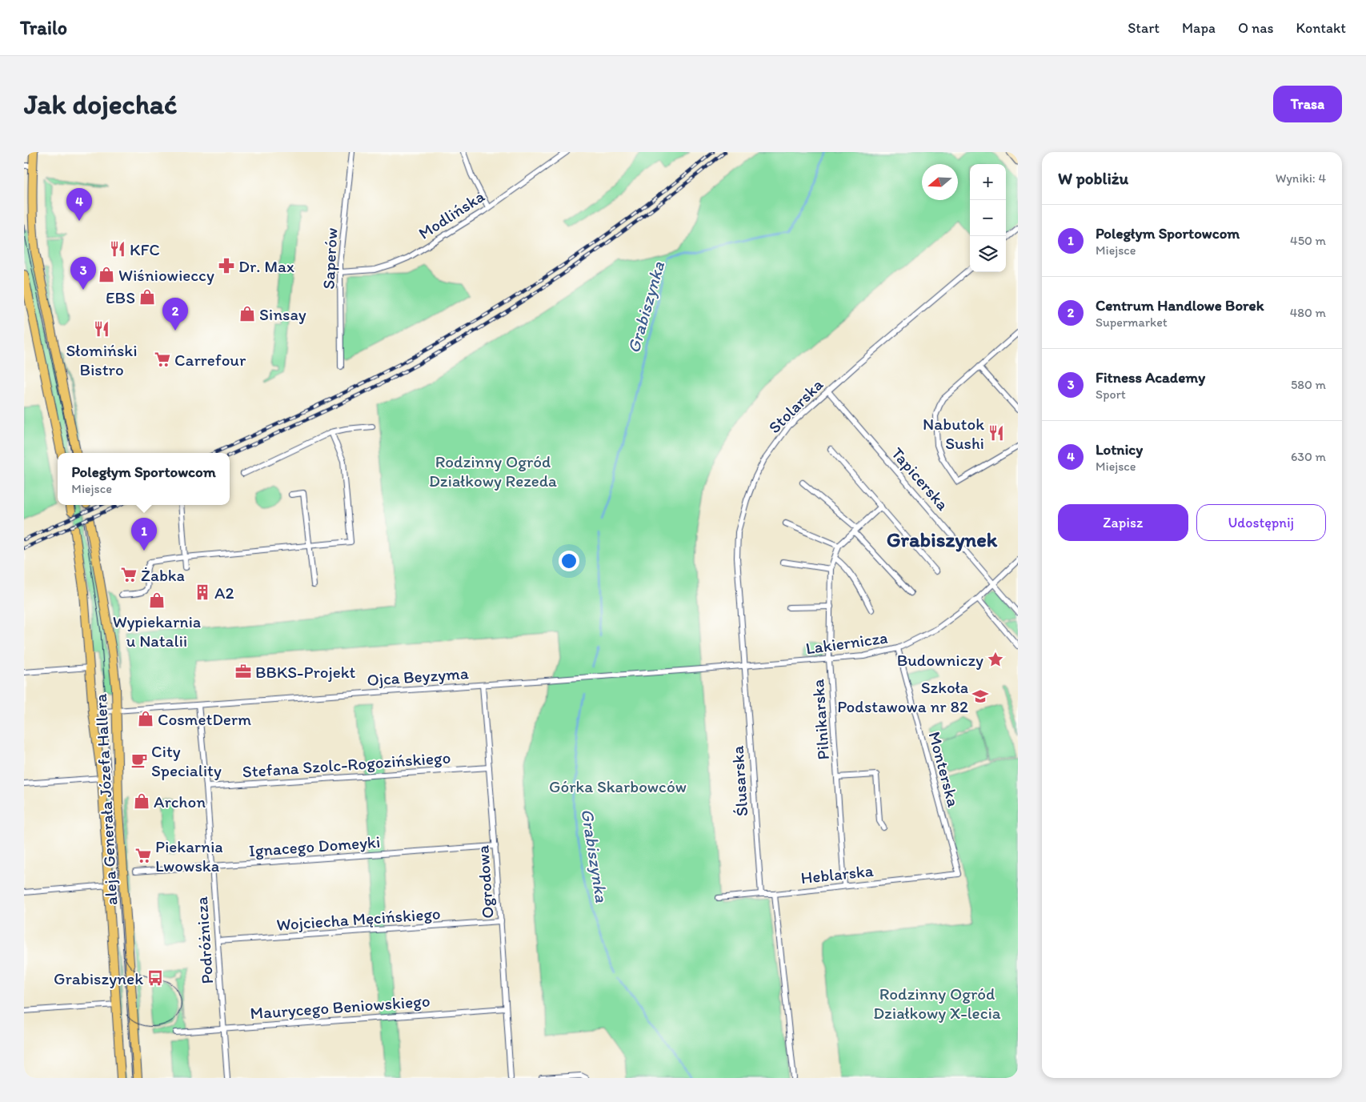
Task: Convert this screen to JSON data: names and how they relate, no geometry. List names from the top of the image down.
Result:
{
  "streets": {
    "main road": ["aleja Generała Józefa Hallera"],
    "street": [
      "Modlińska",
      "Saperów",
      "Stolarska",
      "Tapicerska",
      "Lakiernicza",
      "Ojca Beyzyma",
      "Pilnikarska",
      "Stefana Szolc-Rogozińskiego",
      "Monterska",
      "Ślusarska",
      "Ignacego Domeyki",
      "Heblarska",
      "Ogrodowa",
      "Wojciecha Męcińskiego",
      "Podróżnicza",
      "Maurycego Beniowskiego"
    ]
  },
  "crossings": [
    ["Modlińska", "Saperów"],
    ["Stolarska", "Tapicerska"],
    ["Stolarska", "Lakiernicza"],
    ["Stolarska", "Ojca Beyzyma"],
    ["Stolarska", "Ślusarska"],
    ["Tapicerska", "Lakiernicza"],
    ["Lakiernicza", "Ojca Beyzyma"],
    ["Lakiernicza", "Pilnikarska"],
    ["Lakiernicza", "Monterska"],
    ["Lakiernicza", "Ślusarska"],
    ["Ojca Beyzyma", "Ślusarska"],
    ["Ojca Beyzyma", "aleja Generała Józefa Hallera"],
    ["Ojca Beyzyma", "Ogrodowa"],
    ["Ojca Beyzyma", "Podróżnicza"],
    ["Pilnikarska", "Heblarska"],
    ["Stefana Szolc-Rogozińskiego", "Ogrodowa"],
    ["Stefana Szolc-Rogozińskiego", "Podróżnicza"],
    ["Monterska", "Heblarska"],
    ["Ślusarska", "Heblarska"],
    ["Ignacego Domeyki", "Ogrodowa"],
    ["Ignacego Domeyki", "Podróżnicza"],
    ["Ogrodowa", "Wojciecha Męcińskiego"],
    ["Ogrodowa", "Maurycego Beniowskiego"],
    ["Wojciecha Męcińskiego", "Podróżnicza"],
    ["Podróżnicza", "Maurycego Beniowskiego"]
  ],
  "districts": ["Grabiszynek"],
  "water": ["Grabiszynka"],
  "parks": ["Rodzinny Ogród Działkowy Rezeda", "Górka Skarbowców", "Rodzinny Ogród Działkowy X-lecia"],
  "places": {
    "restaurant": ["KFC", "Słomiński Bistro", "Nabutok Sushi"],
    "pharmacy": ["Dr. Max"],
    "shop": [
      "Wiśniowieccy",
      "EBS",
      "Sinsay",
      "Wypiekarnia u Natalii",
      "CosmetDerm",
      "Archon"
    ],
    "supermarket": ["Carrefour", "Żabka", "Piekarnia Lwowska"],
    "building": ["A2"],
    "place": ["Budowniczy"],
    "office": ["BBKS-Projekt"],
    "school or university": ["Szkoła Podstawowa nr 82"],
    "cafe": ["City Speciality"],
    "bus stop": ["Grabiszynek"]
  },
  "north": "left",
  "page": {
    "header": "Trailo",
    "nav": [
      "Start",
      "Mapa",
      "O nas",
      "Kontakt"
    ],
    "buttons": [
      "Trasa",
      ["Zapisz", "Udostępnij"]
    ],
    "title": "Jak dojechać",
    "heading": ["W pobliżu", "Wyniki: 4"],
    "map_buttons": ["+", "−"],
    "pins": [
      "4",
      "3",
      "2",
      "1"
    ],
    "list": [
      {
        "mark": "1",
        "name": "Poległym Sportowcom",
        "note": "Miejsce",
        "value": "450 m"
      },
      {
        "mark": "2",
        "name": "Centrum Handlowe Borek",
        "note": "Supermarket",
        "value": "480 m"
      },
      {
        "mark": "3",
        "name": "Fitness Academy",
        "note": "Sport",
        "value": "580 m"
      },
      {
        "mark": "4",
        "name": "Lotnicy",
        "note": "Miejsce",
        "value": "630 m"
      }
    ],
    "popup": ["Poległym Sportowcom", "Miejsce"]
  }
}
